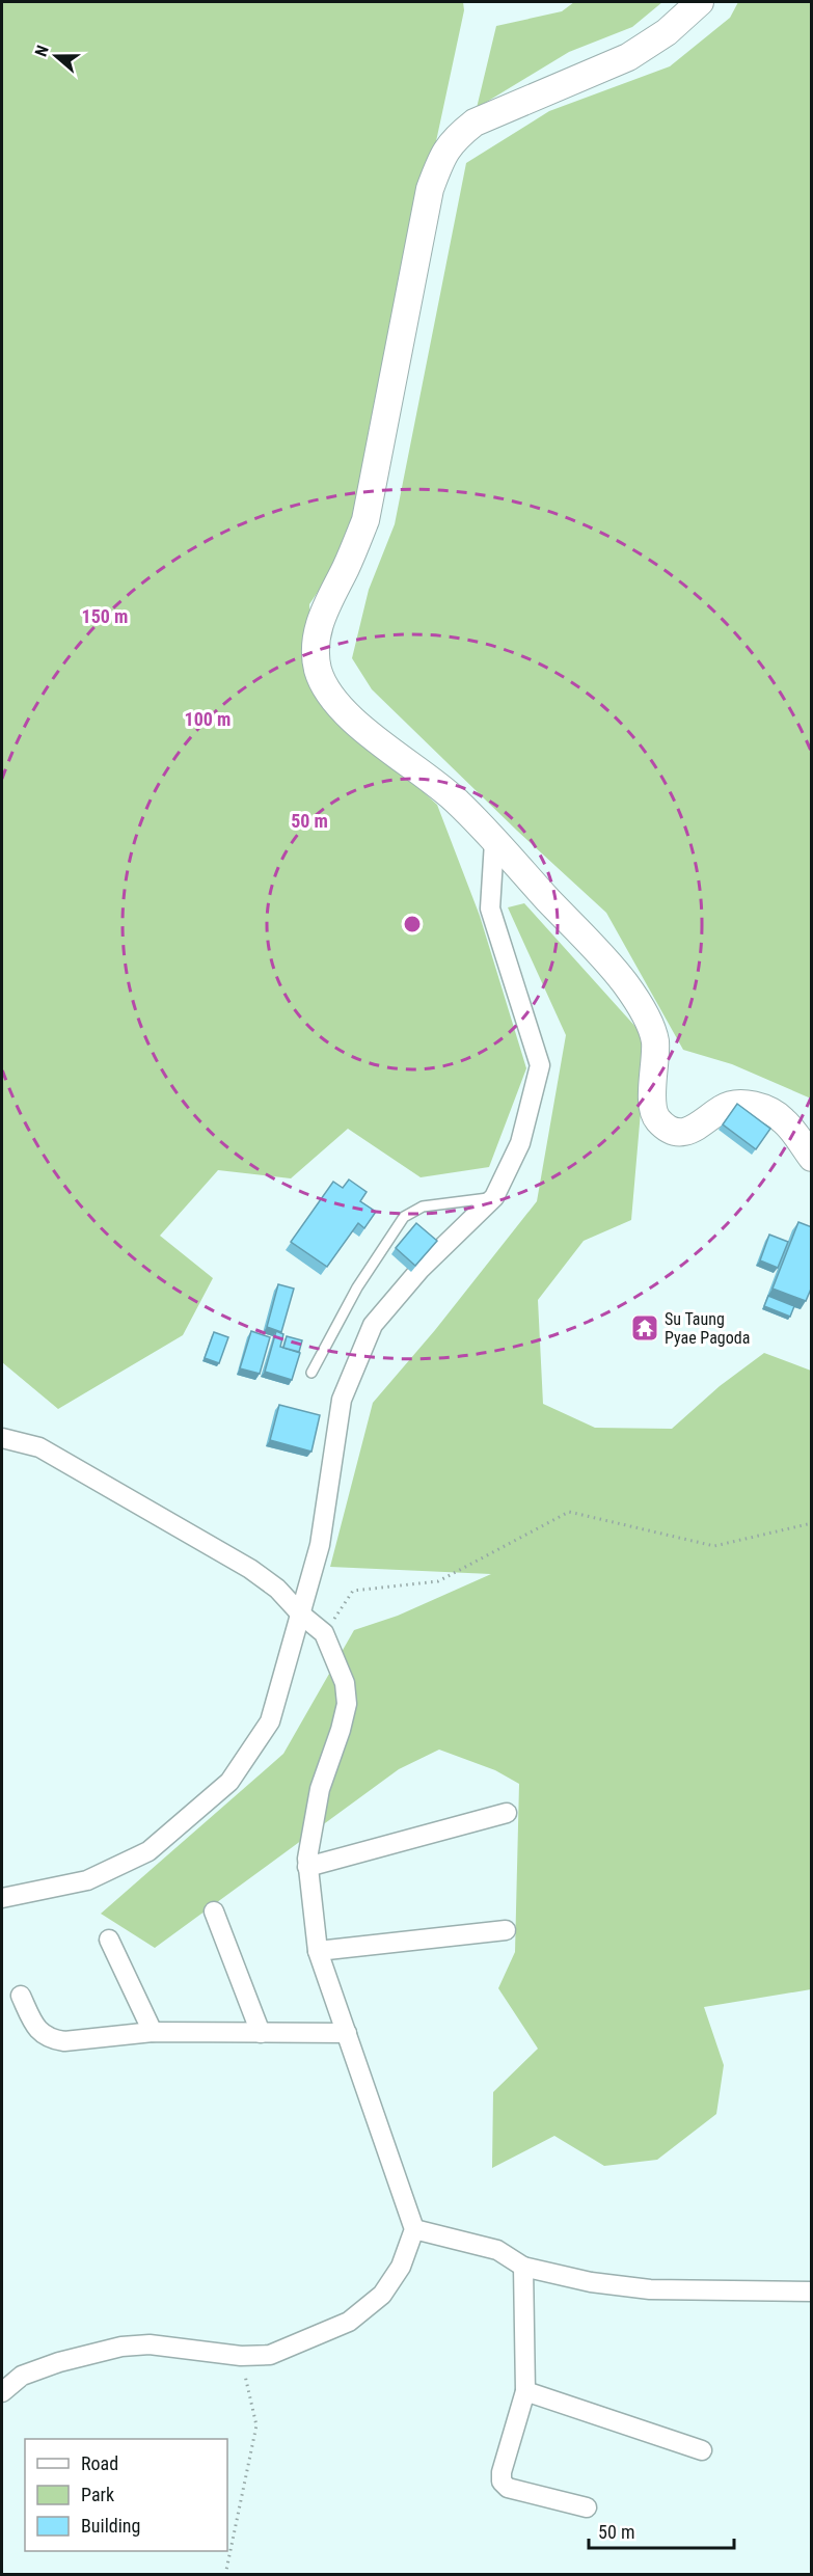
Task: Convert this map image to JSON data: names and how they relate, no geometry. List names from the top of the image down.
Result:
{
  "places": {
    "temple": ["Su Taung Pyae Pagoda"]
  },
  "legend": ["Road", "Park", "Building"],
  "scale_bar": "50 m",
  "north": "left",
  "rings": ["150 m", "100 m", "50 m"]
}
